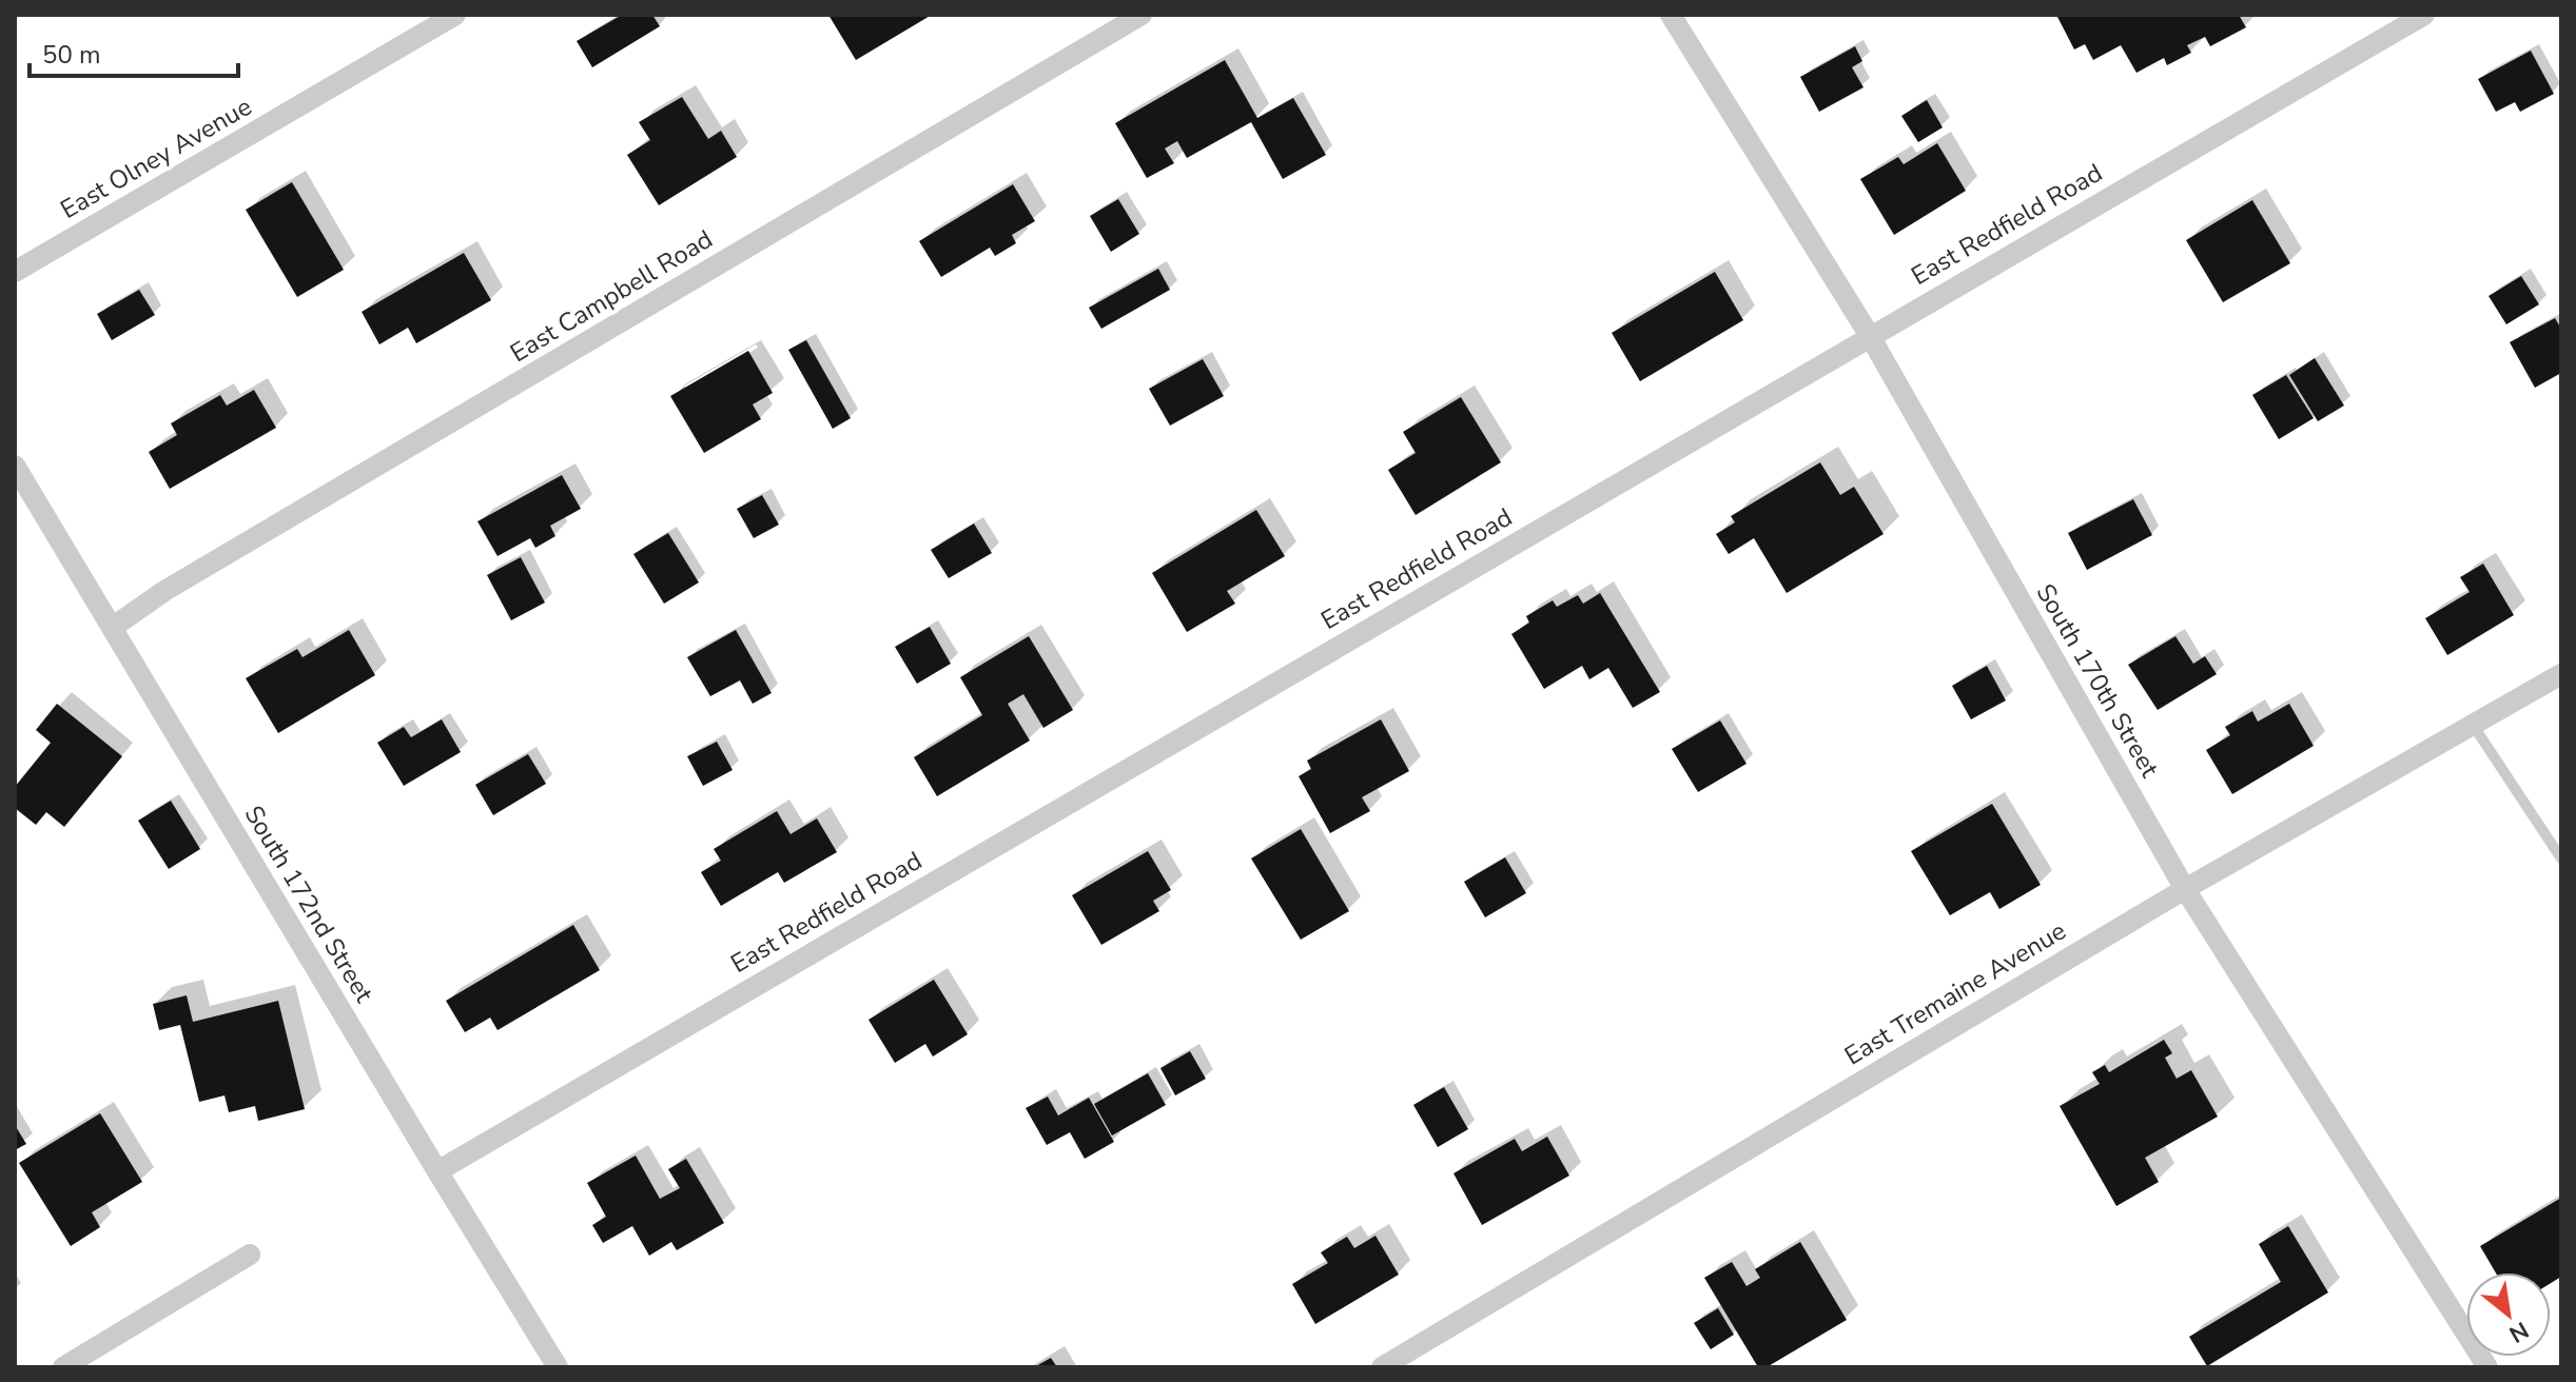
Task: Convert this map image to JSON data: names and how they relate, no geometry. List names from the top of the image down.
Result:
{
  "streets": {
    "street": [
      "East Olney Avenue",
      "East Redfield Road",
      "East Campbell Road",
      "South 170th Street",
      "South 172nd Street",
      "East Tremaine Avenue"
    ]
  },
  "crossings": [
    ["East Redfield Road", "South 170th Street"],
    ["East Redfield Road", "South 172nd Street"],
    ["East Campbell Road", "South 172nd Street"],
    ["South 170th Street", "East Tremaine Avenue"]
  ],
  "scale_bar": "50 m",
  "north": "bottom right"
}
